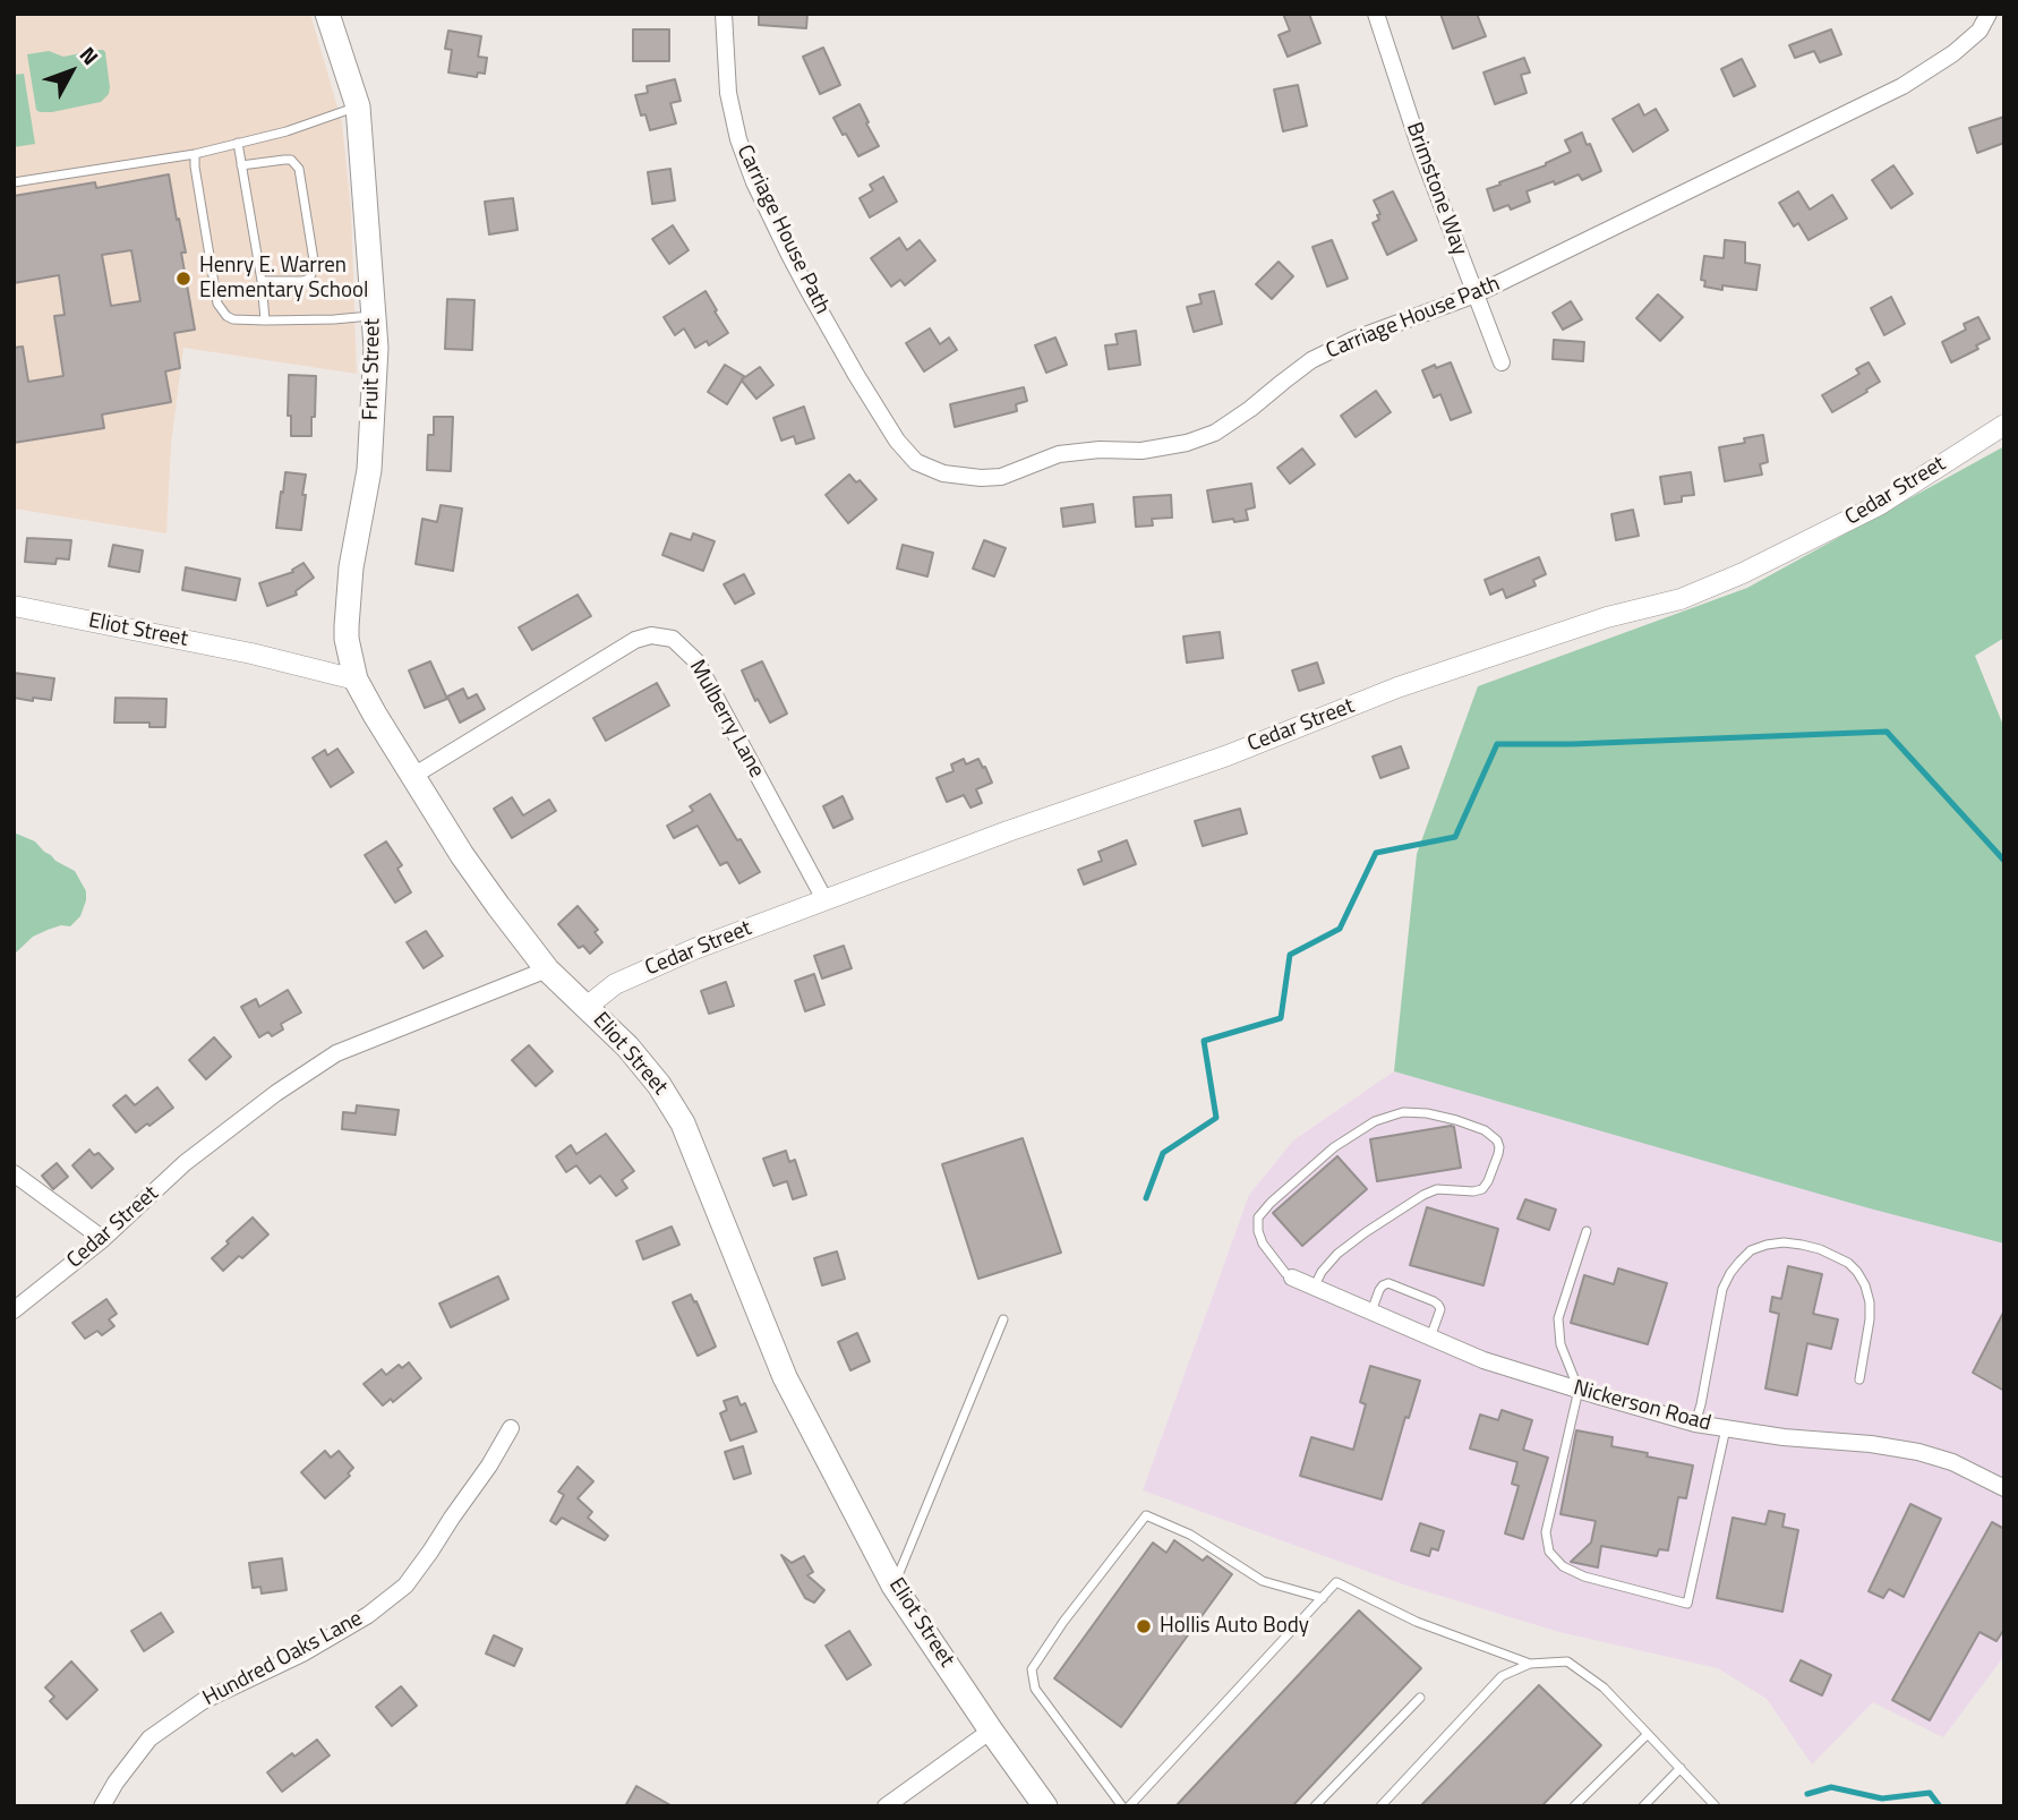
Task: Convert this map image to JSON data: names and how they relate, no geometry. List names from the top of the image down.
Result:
{
  "streets": {
    "main road": ["Fruit Street", "Eliot Street"],
    "street": [
      "Brimstone Way",
      "Carriage House Path",
      "Cedar Street",
      "Mulberry Lane",
      "Nickerson Road",
      "Hundred Oaks Lane"
    ]
  },
  "crossings": [
    ["Brimstone Way", "Carriage House Path"],
    ["Fruit Street", "Eliot Street"],
    ["Cedar Street", "Eliot Street"],
    ["Cedar Street", "Mulberry Lane"],
    ["Eliot Street", "Mulberry Lane"]
  ],
  "places": ["Henry E. Warren Elementary School", "Hollis Auto Body"],
  "north": "top right"
}
